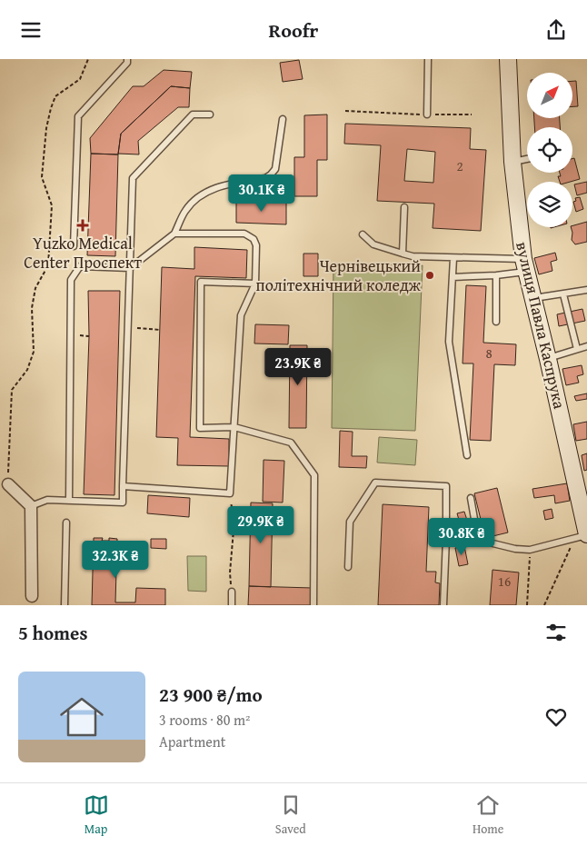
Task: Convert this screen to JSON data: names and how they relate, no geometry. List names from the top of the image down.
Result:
{
  "streets": {
    "street": ["вулиця Павла Каспрука"]
  },
  "places": {
    "health": ["Yuzko Medical Center Проспект"],
    "other": ["Чернівецький політехнічний коледж"]
  },
  "house_numbers": ["2", "8", "16"],
  "north": "top right",
  "page": {
    "header": "Roofr",
    "price": [
      "30.1K ₴",
      "23.9K ₴",
      "29.9K ₴",
      "30.8K ₴",
      "32.3K ₴"
    ],
    "heading": "5 homes",
    "list": [
      {
        "name": "23 900 ₴/mo",
        "note": "3 rooms · 80 m² · Apartment"
      }
    ],
    "tabs": ["Map", "Saved", "Home"]
  }
}
